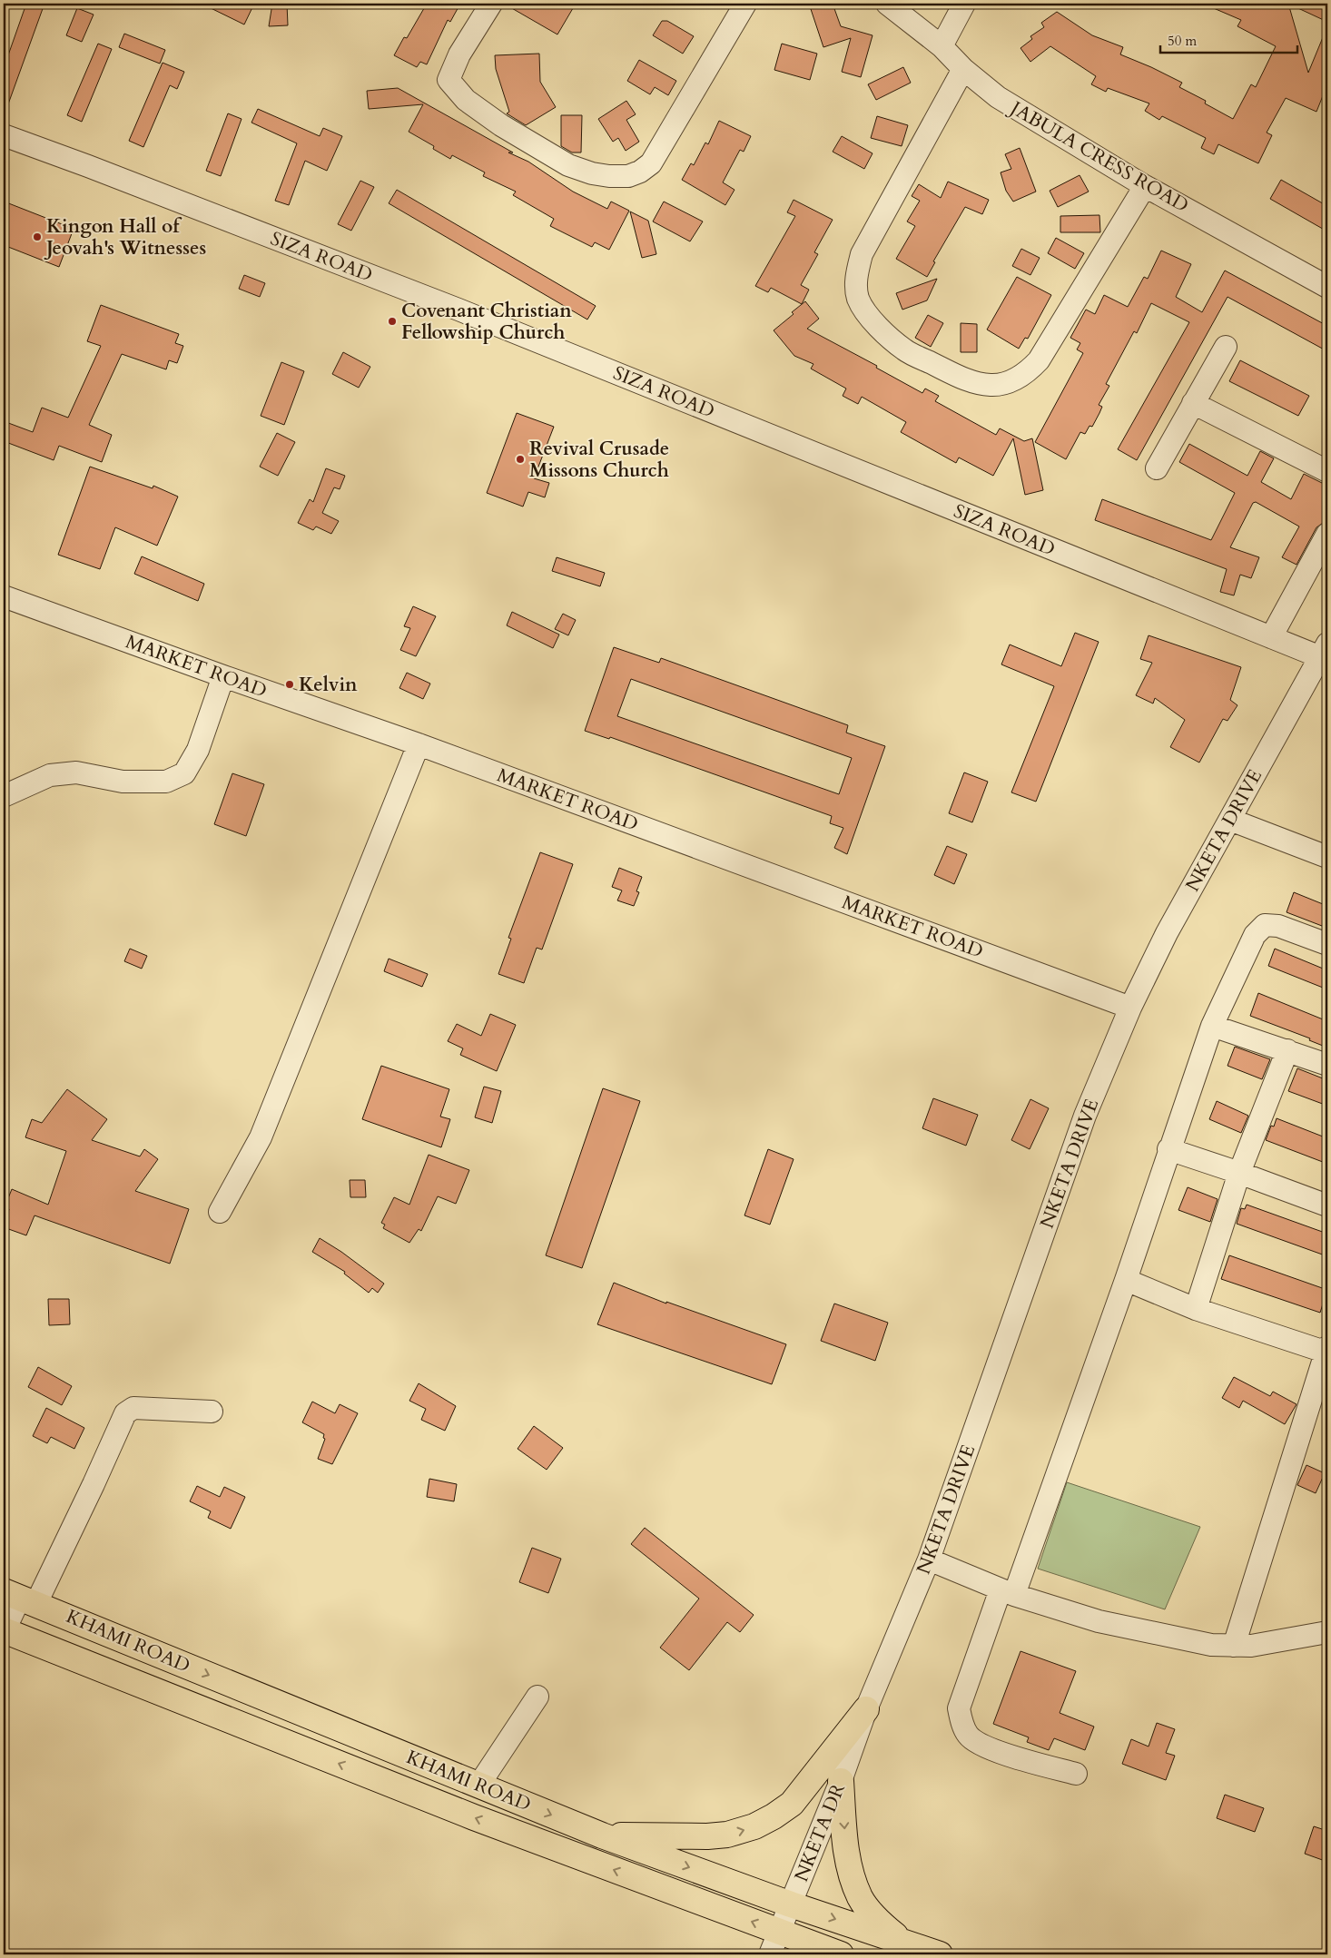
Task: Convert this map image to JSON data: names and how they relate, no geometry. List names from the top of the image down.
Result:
{
  "streets": {
    "main road": ["KHAMI ROAD"],
    "street": [
      "JABULA CRESS ROAD",
      "SIZA ROAD",
      "MARKET ROAD",
      "NKETA DRIVE",
      "NKETA DR"
    ]
  },
  "crossings": [
    ["SIZA ROAD", "NKETA DRIVE"],
    ["MARKET ROAD", "NKETA DRIVE"],
    ["NKETA DRIVE", "NKETA DR"],
    ["KHAMI ROAD", "NKETA DR"]
  ],
  "places": [
    "Kingon Hall of Jeovah's Witnesses",
    "Covenant Christian Fellowship Church",
    "Revival Crusade Missons Church",
    "Kelvin"
  ],
  "scale_bar": "50 m"
}
